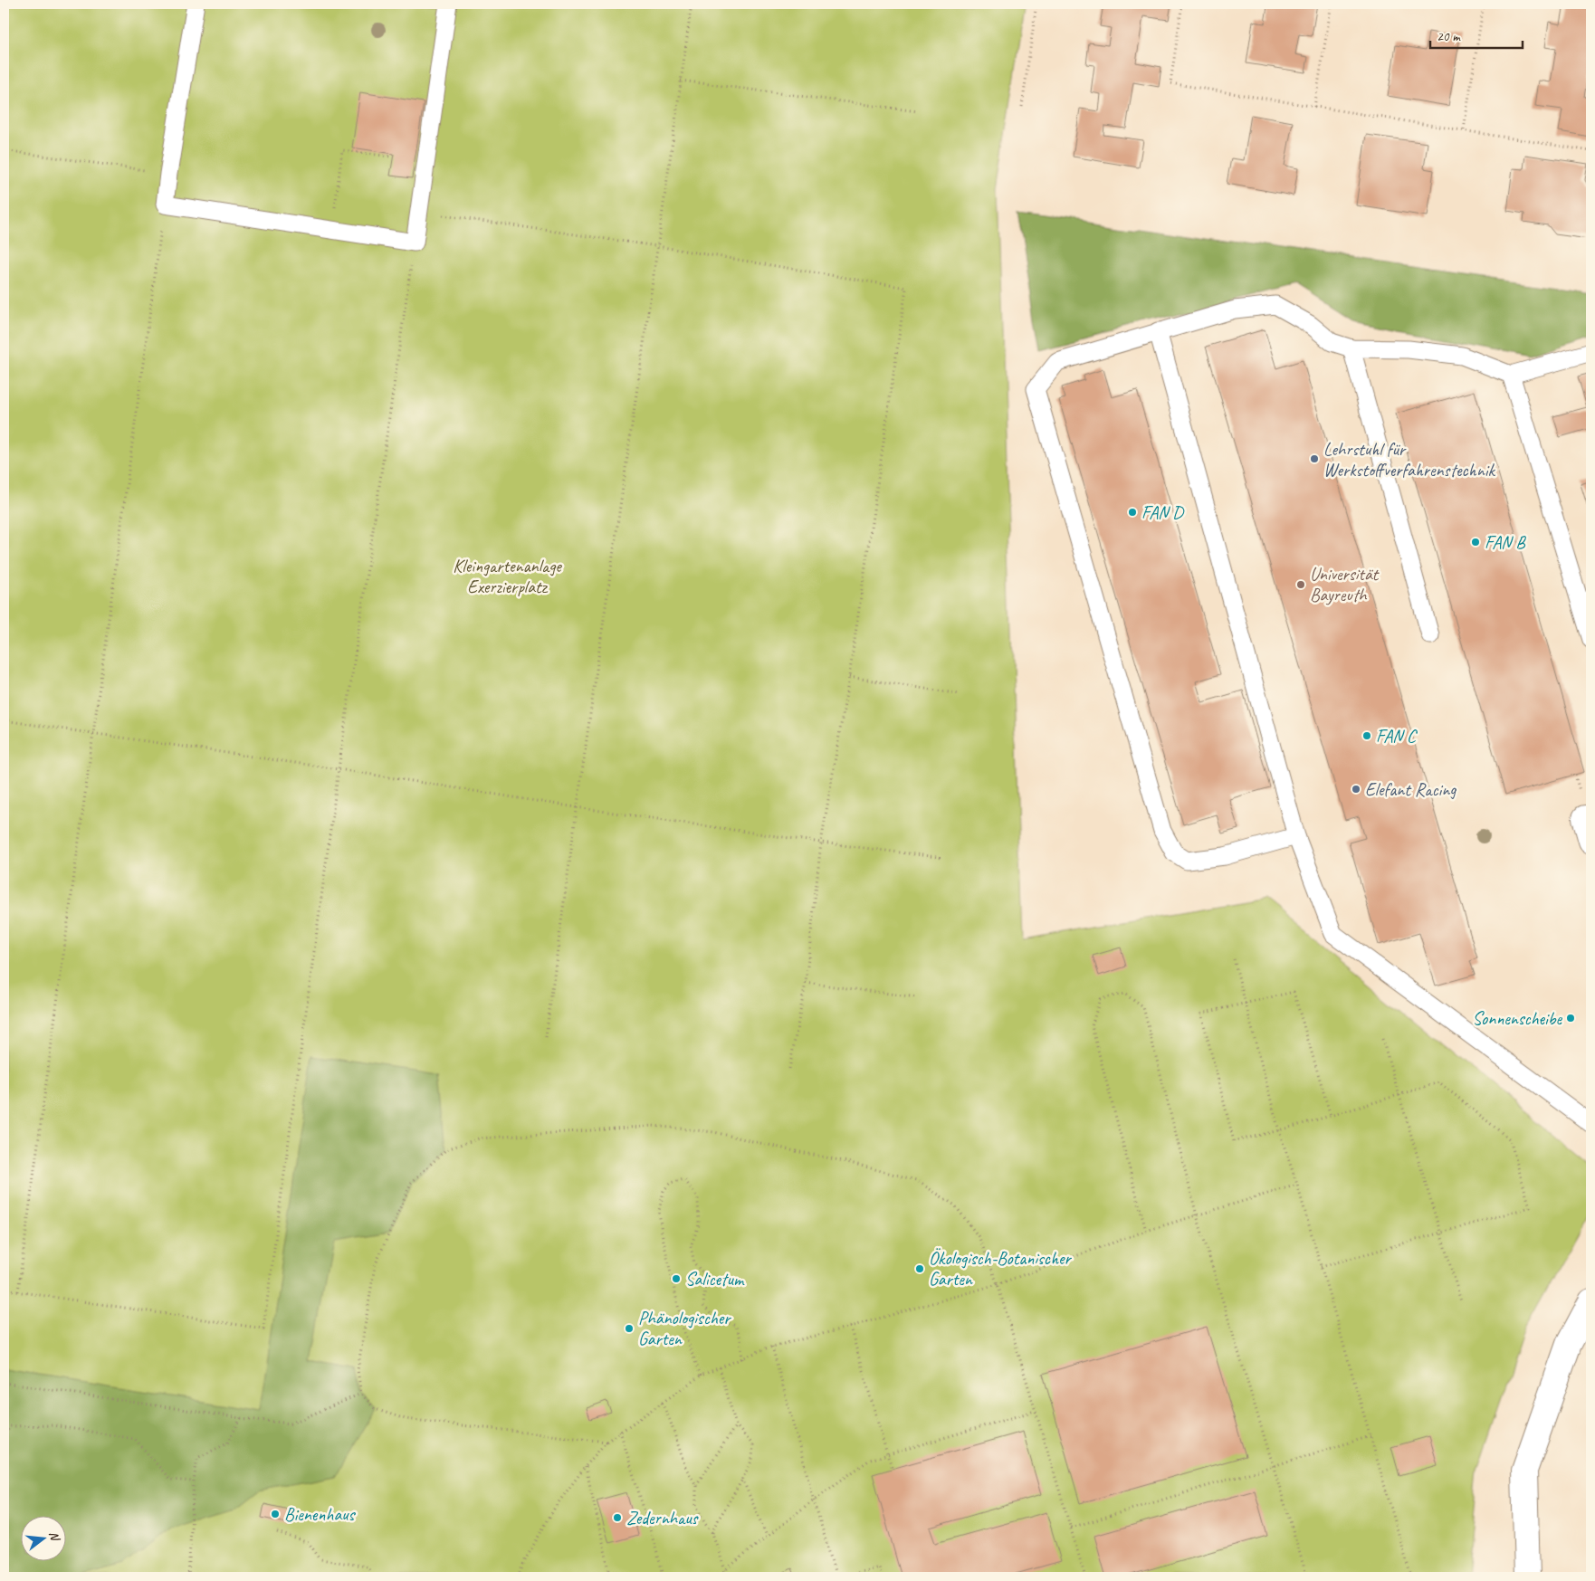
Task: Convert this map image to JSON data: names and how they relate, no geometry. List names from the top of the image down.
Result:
{
  "parks": ["Kleingartenanlage Exerzierplatz"],
  "places": [
    "Lehrstuhl für Werkstoffverfahrenstechnik",
    "FAN D",
    "FAN B",
    "Universität Bayreuth",
    "FAN C",
    "Elefant Racing",
    "Sonnenscheibe",
    "Ökologisch-Botanischer Garten",
    "Salicetum",
    "Phänologischer Garten",
    "Bienenhaus",
    "Zedernhaus"
  ],
  "scale_bar": "20 m",
  "north": "right"
}
